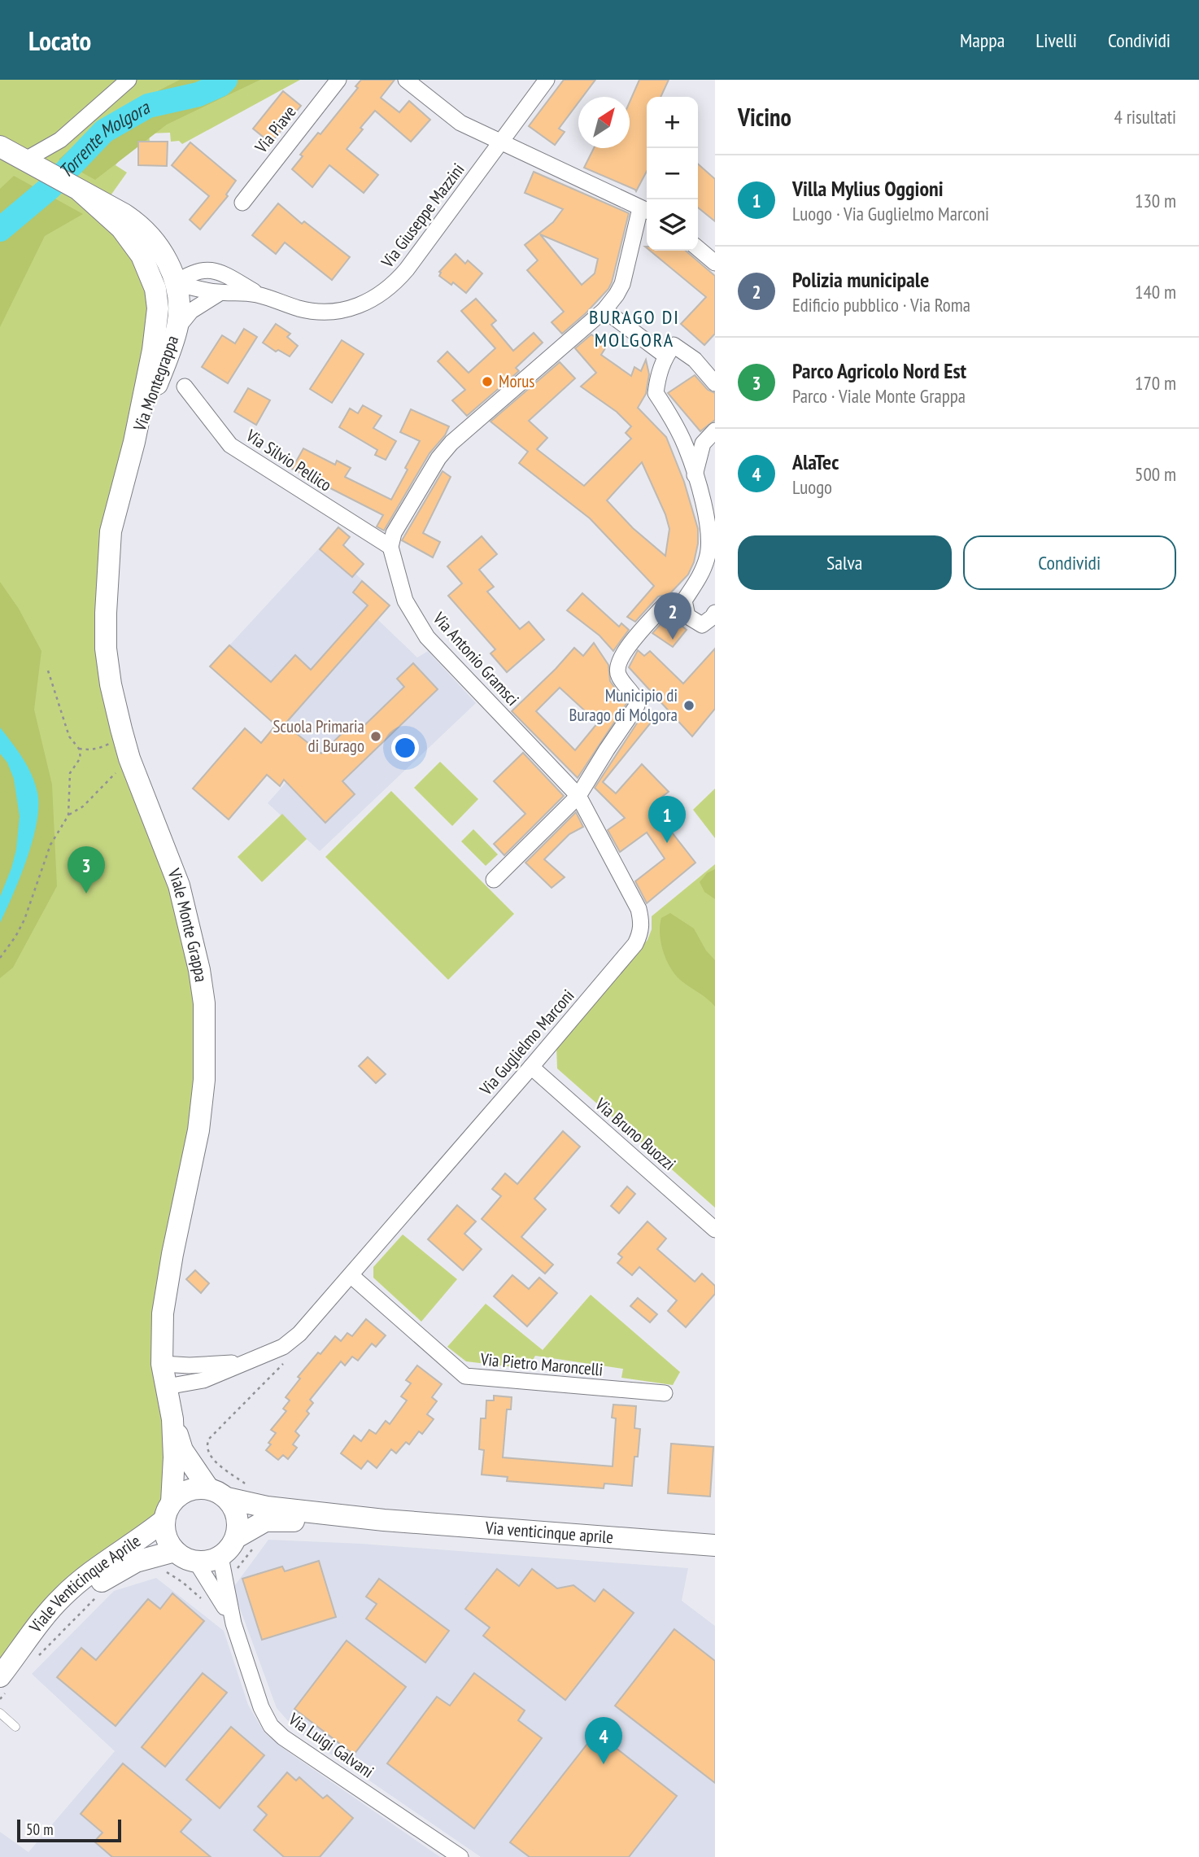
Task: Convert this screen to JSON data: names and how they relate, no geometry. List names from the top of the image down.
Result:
{
  "streets": {
    "street": [
      "Via Piave",
      "Via Giuseppe Mazzini",
      "Via Montegrappa",
      "Via Silvio Pellico",
      "Via Antonio Gramsci",
      "Viale Monte Grappa",
      "Via Guglielmo Marconi",
      "Via Bruno Buozzi",
      "Via Pietro Maroncelli",
      "Via venticinque aprile",
      "Viale Venticinque Aprile",
      "Via Luigi Galvani"
    ]
  },
  "crossings": [
    ["Via Giuseppe Mazzini", "Via Montegrappa"],
    ["Via Montegrappa", "Viale Monte Grappa"],
    ["Via Silvio Pellico", "Via Antonio Gramsci"],
    ["Via Antonio Gramsci", "Via Guglielmo Marconi"],
    ["Viale Monte Grappa", "Via Guglielmo Marconi"],
    ["Viale Monte Grappa", "Via venticinque aprile"],
    ["Viale Monte Grappa", "Viale Venticinque Aprile"],
    ["Viale Monte Grappa", "Via Luigi Galvani"],
    ["Via Guglielmo Marconi", "Via Bruno Buozzi"],
    ["Via Guglielmo Marconi", "Via Pietro Maroncelli"],
    ["Via venticinque aprile", "Viale Venticinque Aprile"],
    ["Via venticinque aprile", "Via Luigi Galvani"],
    ["Viale Venticinque Aprile", "Via Luigi Galvani"]
  ],
  "districts": ["BURAGO DI MOLGORA"],
  "water": ["Torrente Molgora"],
  "places": ["Morus", "Municipio di Burago di Molgora", "Scuola Primaria di Burago"],
  "scale_bar": "50 m",
  "north": "top right",
  "page": {
    "header": "Locato",
    "nav": ["Mappa", "Livelli", "Condividi"],
    "heading": ["Vicino", "4 risultati"],
    "map_buttons": ["+", "−"],
    "list": [
      {
        "mark": "1",
        "name": "Villa Mylius Oggioni",
        "note": "Luogo · Via Guglielmo Marconi",
        "value": "130 m"
      },
      {
        "mark": "2",
        "name": "Polizia municipale",
        "note": "Edificio pubblico · Via Roma",
        "value": "140 m"
      },
      {
        "mark": "3",
        "name": "Parco Agricolo Nord Est",
        "note": "Parco · Viale Monte Grappa",
        "value": "170 m"
      },
      {
        "mark": "4",
        "name": "AlaTec",
        "note": "Luogo",
        "value": "500 m"
      }
    ],
    "buttons": ["Salva", "Condividi"],
    "pins": [
      "2",
      "1",
      "3",
      "4"
    ],
    "scale": "50 m"
  }
}
